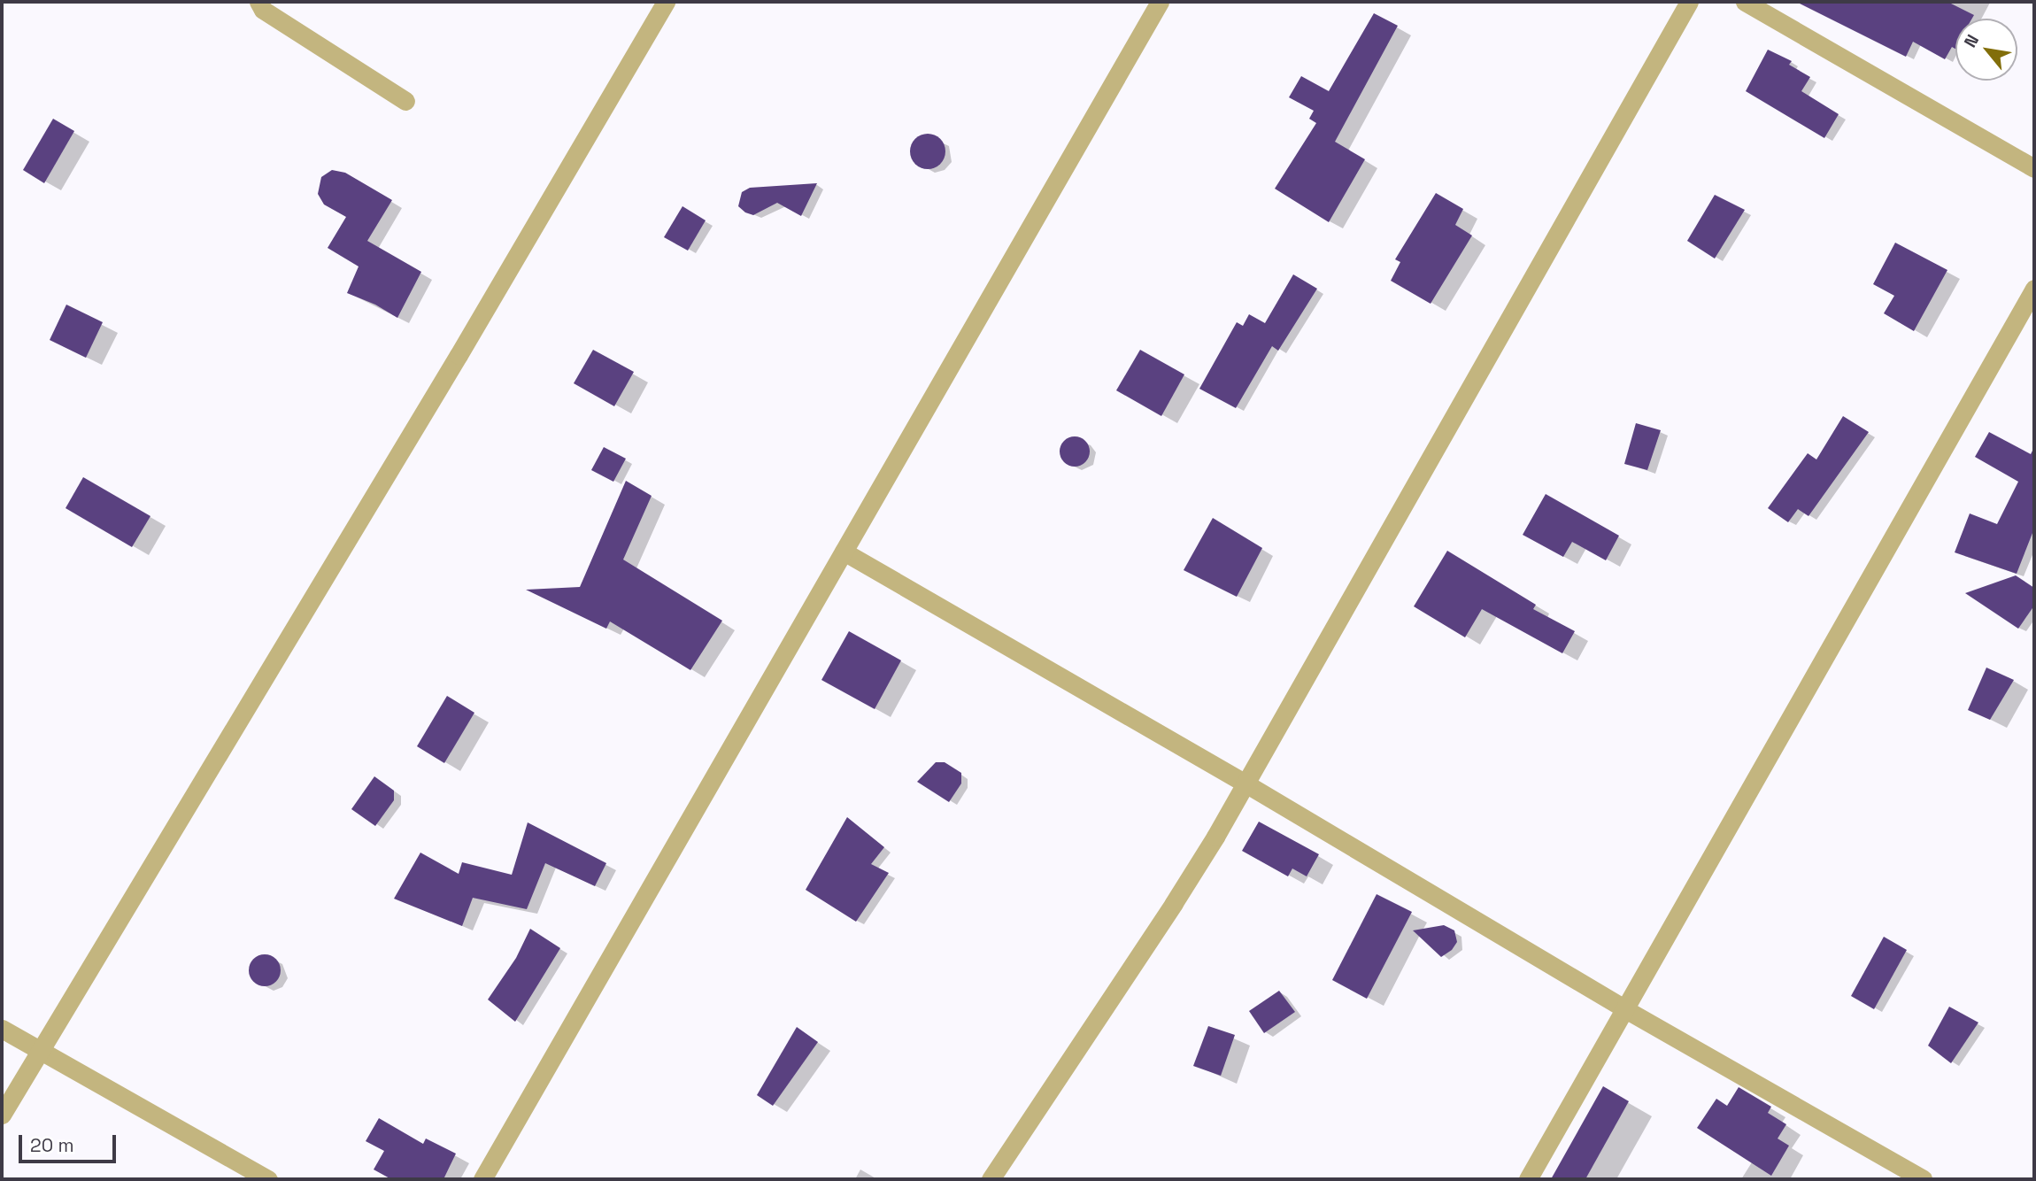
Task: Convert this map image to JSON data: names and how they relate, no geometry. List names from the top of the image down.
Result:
{
  "scale_bar": "20 m",
  "north": "top left"
}
